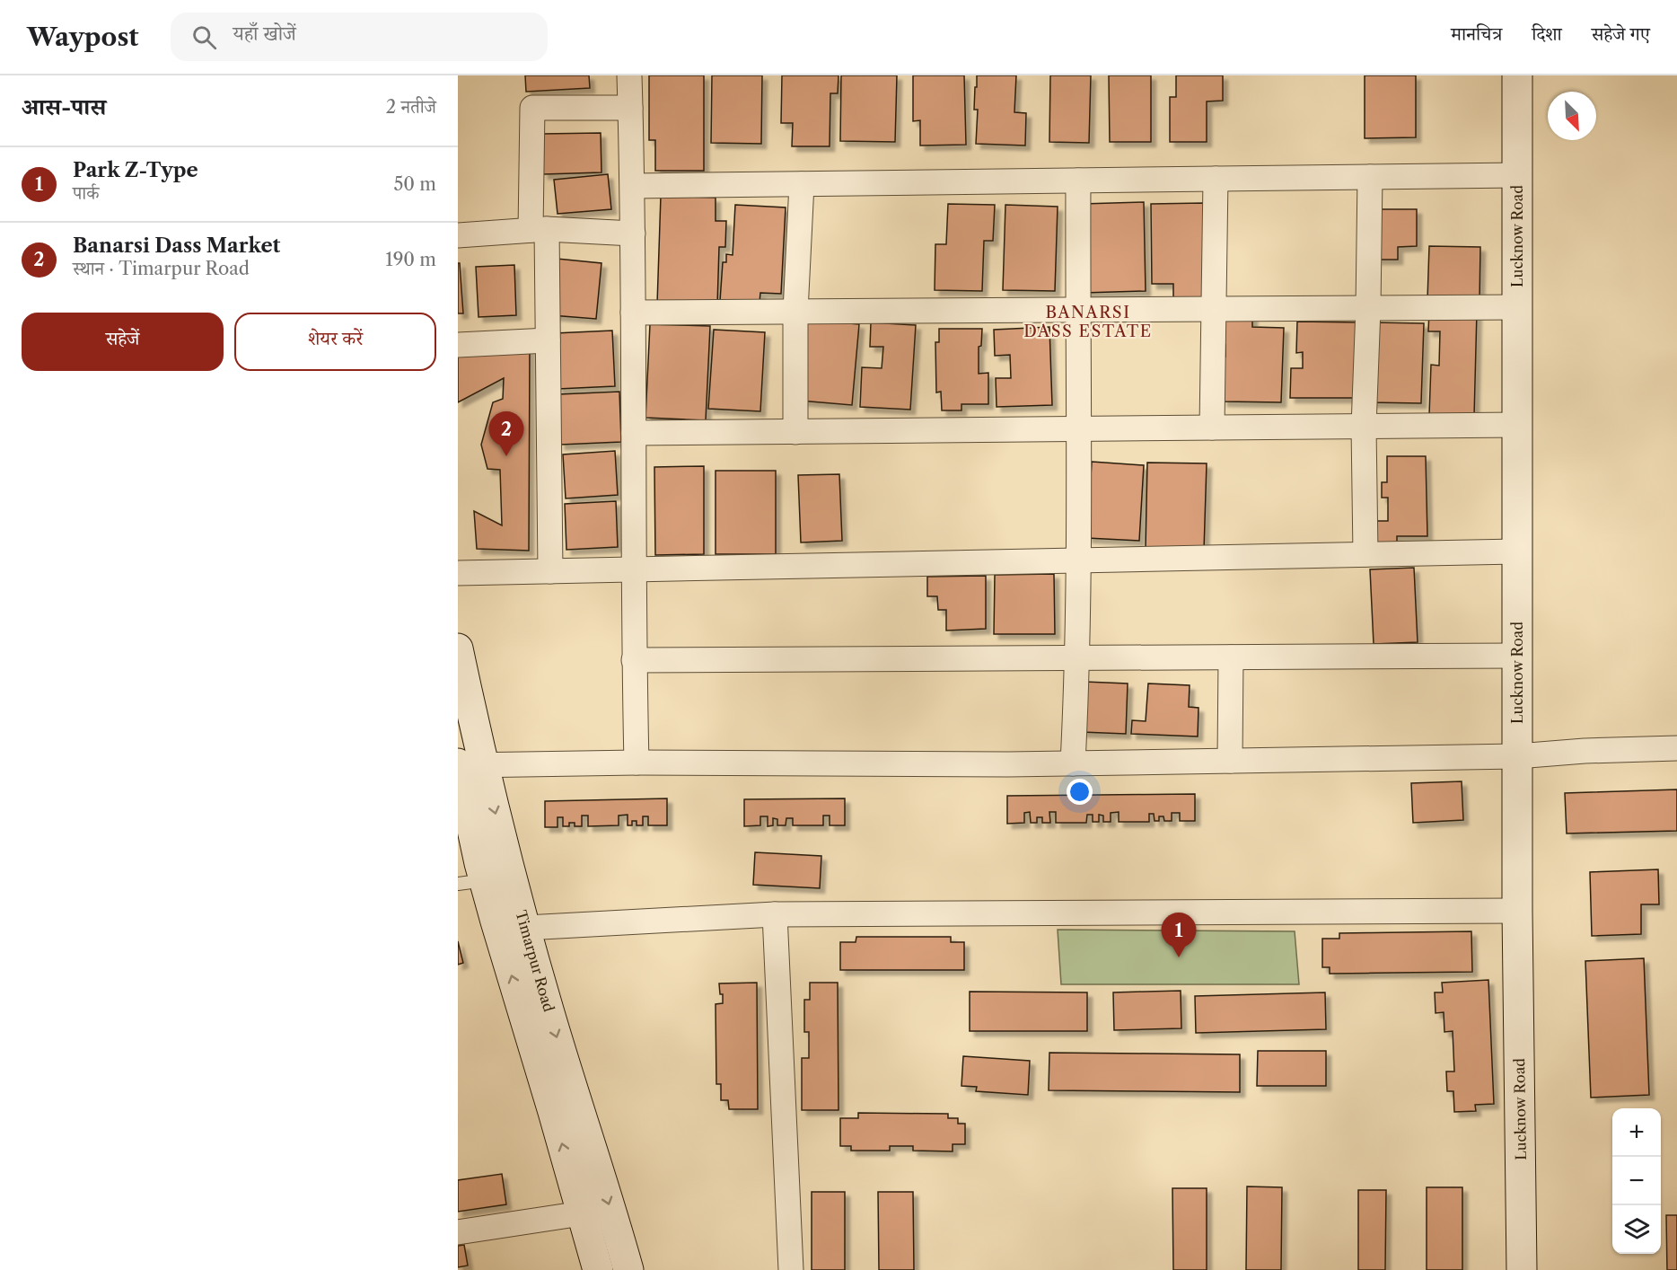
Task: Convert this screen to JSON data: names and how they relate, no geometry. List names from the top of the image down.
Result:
{
  "streets": {
    "street": ["Lucknow Road", "Timarpur Road"]
  },
  "districts": ["BANARSI DASS ESTATE"],
  "north": "bottom right",
  "page": {
    "header": "Waypost",
    "search": "यहाँ खोजें",
    "nav": ["मानचित्र", "दिशा", "सहेजे गए"],
    "heading": ["आस-पास", "2 नतीजे"],
    "list": [
      {
        "mark": "1",
        "name": "Park Z-Type",
        "note": "पार्क",
        "value": "50 m"
      },
      {
        "mark": "2",
        "name": "Banarsi Dass Market",
        "note": "स्थान · Timarpur Road",
        "value": "190 m"
      }
    ],
    "buttons": ["सहेजें", "शेयर करें"],
    "pins": ["2", "1"],
    "map_buttons": ["+", "−"]
  }
}
